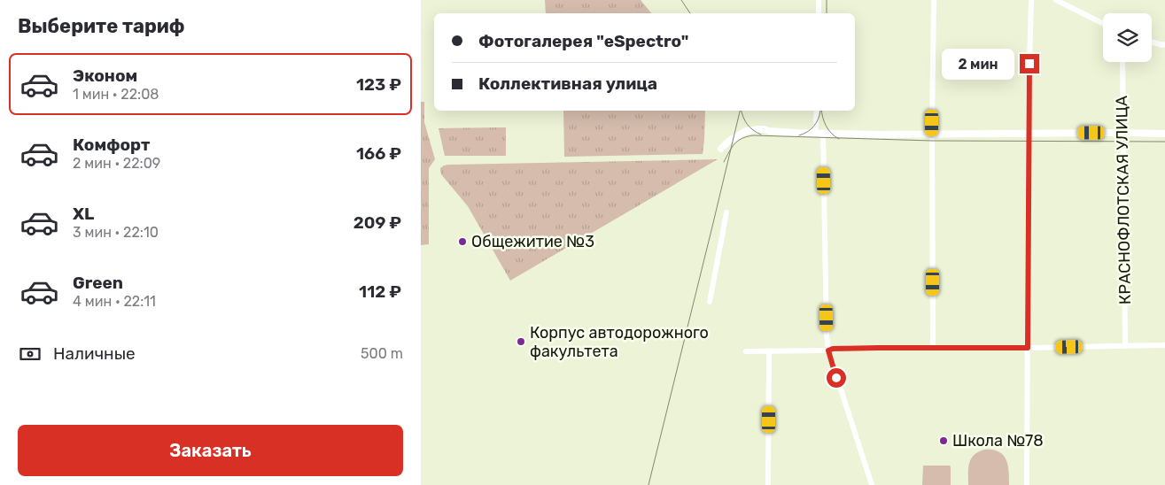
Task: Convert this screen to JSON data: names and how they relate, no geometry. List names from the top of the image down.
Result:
{
  "streets": {
    "street": ["КРАСНОФЛОТСКАЯ УЛИЦА"]
  },
  "places": ["Общежитие №3", "Корпус автодорожного факультета", "Школа №78"],
  "page": {
    "heading": "Выберите тариф",
    "banner": ["Фотогалерея \"eSpectro\"", "Коллективная улица"],
    "bubble": "2 мин",
    "list": [
      {
        "name": "Эконом",
        "note": "1 мин · 22:08",
        "value": "123 ₽"
      },
      {
        "name": "Комфорт",
        "note": "2 мин · 22:09",
        "value": "166 ₽"
      },
      {
        "name": "XL",
        "note": "3 мин · 22:10",
        "value": "209 ₽"
      },
      {
        "name": "Green",
        "note": "4 мин · 22:11",
        "value": "112 ₽"
      }
    ],
    "pay": ["Наличные", "500 m"],
    "buttons": "Заказать"
  }
}
